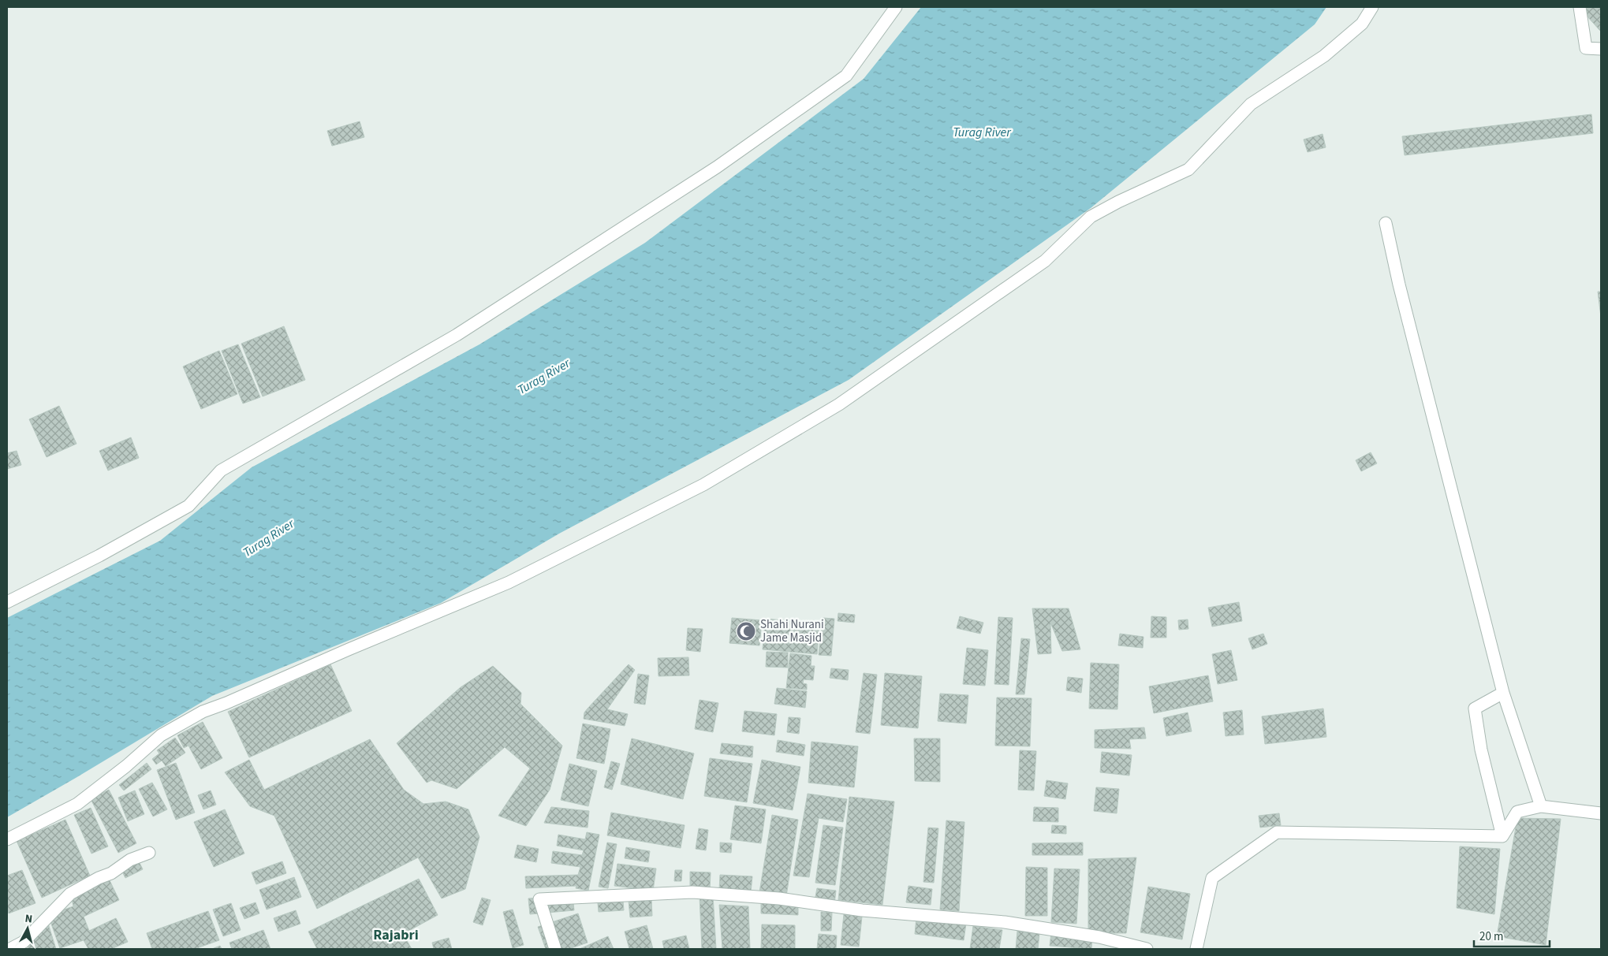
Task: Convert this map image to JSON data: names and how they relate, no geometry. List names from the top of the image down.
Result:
{
  "districts": ["Rajabri"],
  "water": ["Turag River"],
  "places": {
    "mosque": ["Shahi Nurani Jame Masjid"]
  },
  "scale_bar": "20 m",
  "north": "top"
}
